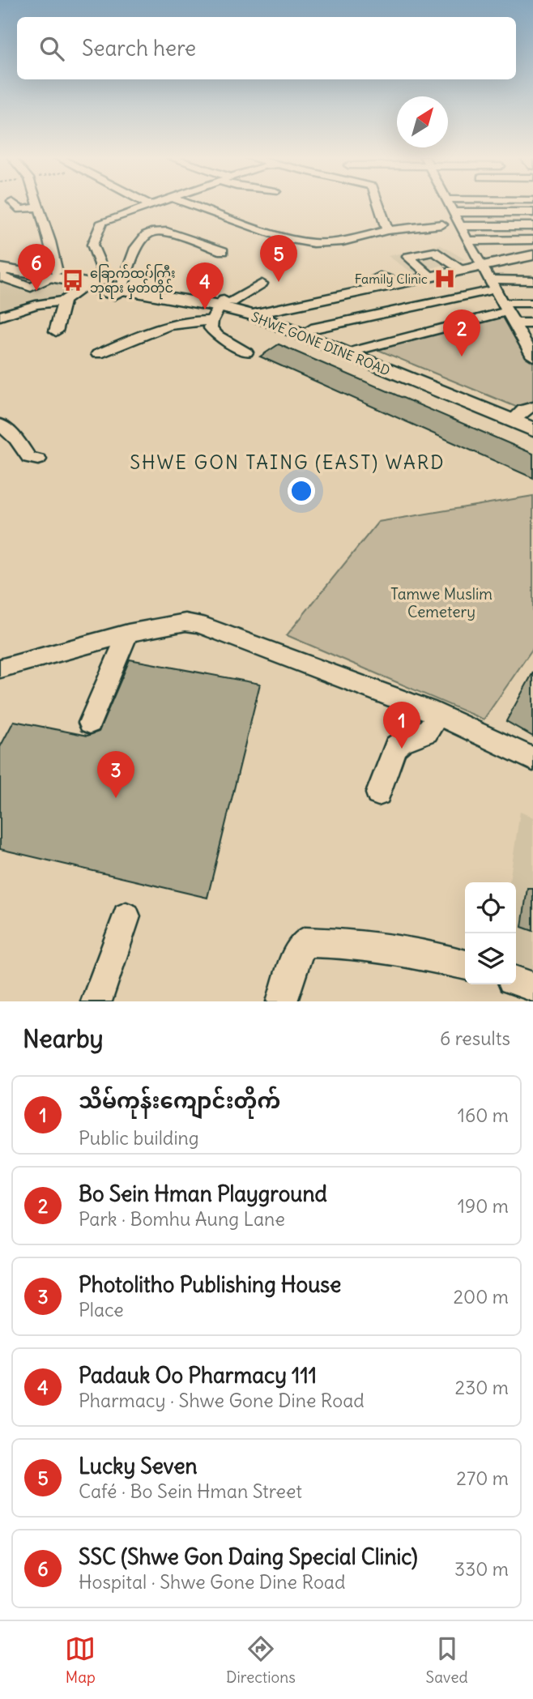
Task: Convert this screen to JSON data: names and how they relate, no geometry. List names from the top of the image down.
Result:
{
  "streets": {
    "main road": ["SHWE GONE DINE ROAD"]
  },
  "districts": ["SHWE GON TAING (EAST) WARD"],
  "parks": ["Tamwe Muslim Cemetery"],
  "places": {
    "hospital": ["Family Clinic"],
    "bus stop": ["ခြောက်ထပ်ကြီး ဘုရား မှတ်တိုင်"]
  },
  "north": "top right",
  "page": {
    "search": "Search here",
    "pins": [
      "5",
      "6",
      "4",
      "2",
      "1",
      "3"
    ],
    "heading": ["Nearby", "6 results"],
    "list": [
      {
        "mark": "1",
        "name": "သိမ်ကုန်းကျောင်းတိုက်",
        "note": "Public building",
        "value": "160 m"
      },
      {
        "mark": "2",
        "name": "Bo Sein Hman Playground",
        "note": "Park · Bomhu Aung Lane",
        "value": "190 m"
      },
      {
        "mark": "3",
        "name": "Photolitho Publishing House",
        "note": "Place",
        "value": "200 m"
      },
      {
        "mark": "4",
        "name": "Padauk Oo Pharmacy 111",
        "note": "Pharmacy · Shwe Gone Dine Road",
        "value": "230 m"
      },
      {
        "mark": "5",
        "name": "Lucky Seven",
        "note": "Café · Bo Sein Hman Street",
        "value": "270 m"
      },
      {
        "mark": "6",
        "name": "SSC (Shwe Gon Daing Special Clinic)",
        "note": "Hospital · Shwe Gone Dine Road",
        "value": "330 m"
      }
    ],
    "nav": ["Map", "Directions", "Saved"]
  }
}
